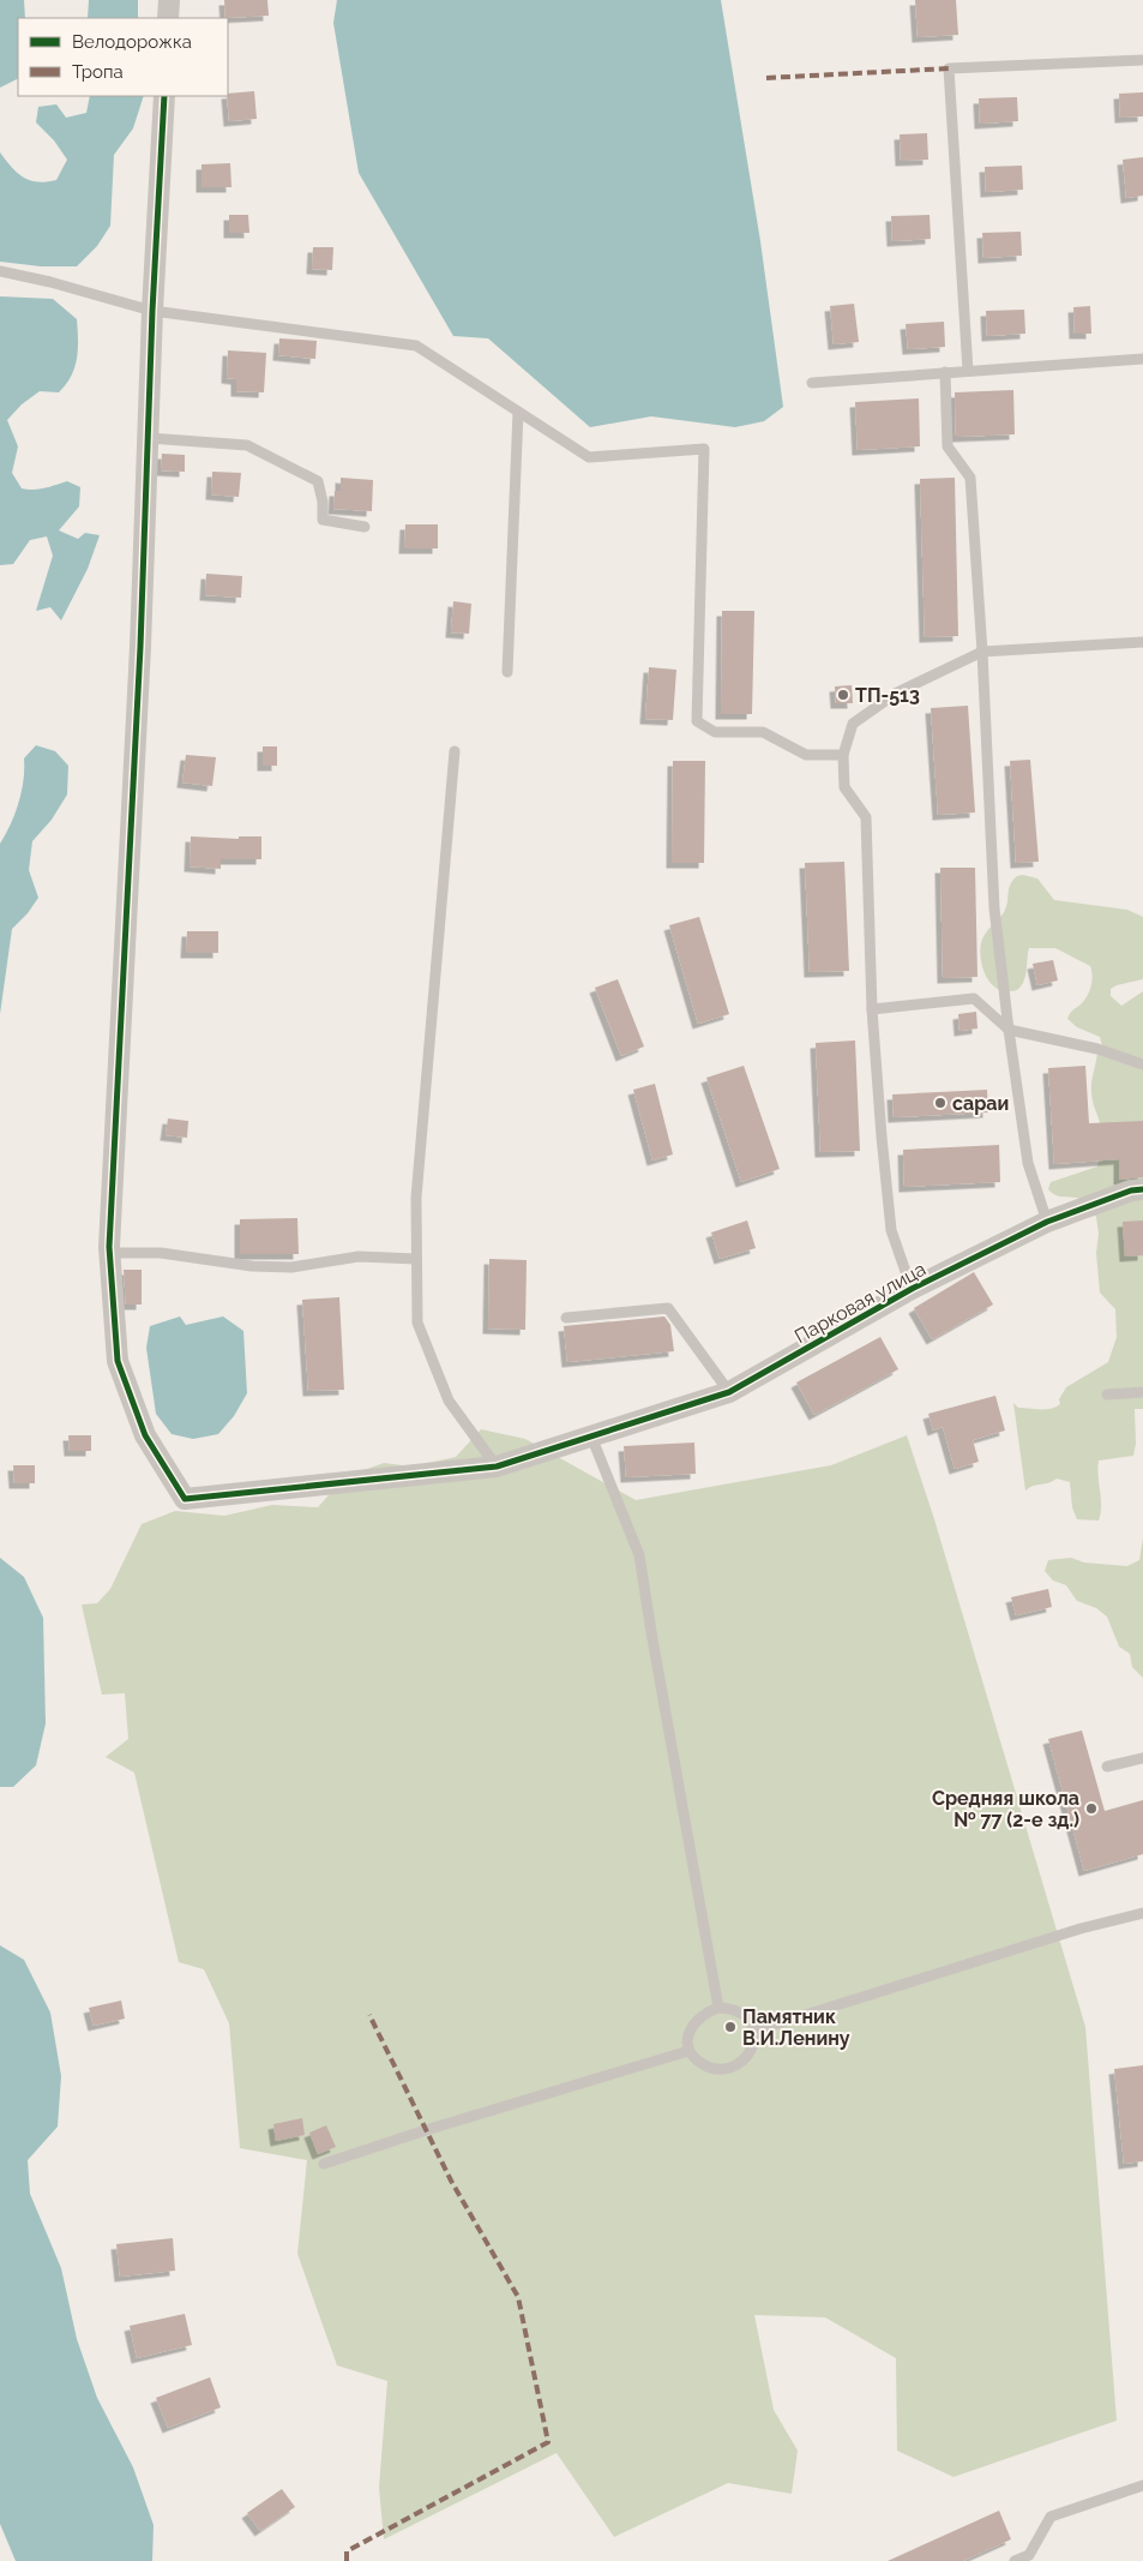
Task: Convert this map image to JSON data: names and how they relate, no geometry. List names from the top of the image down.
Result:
{
  "streets": {
    "street": ["Парковая улица"]
  },
  "places": [
    "ТП-513",
    "сараи",
    "Средняя школа № 77 (2-е зд.)",
    "Памятник В.И.Ленину"
  ],
  "legend": ["Велодорожка", "Тропа"]
}
